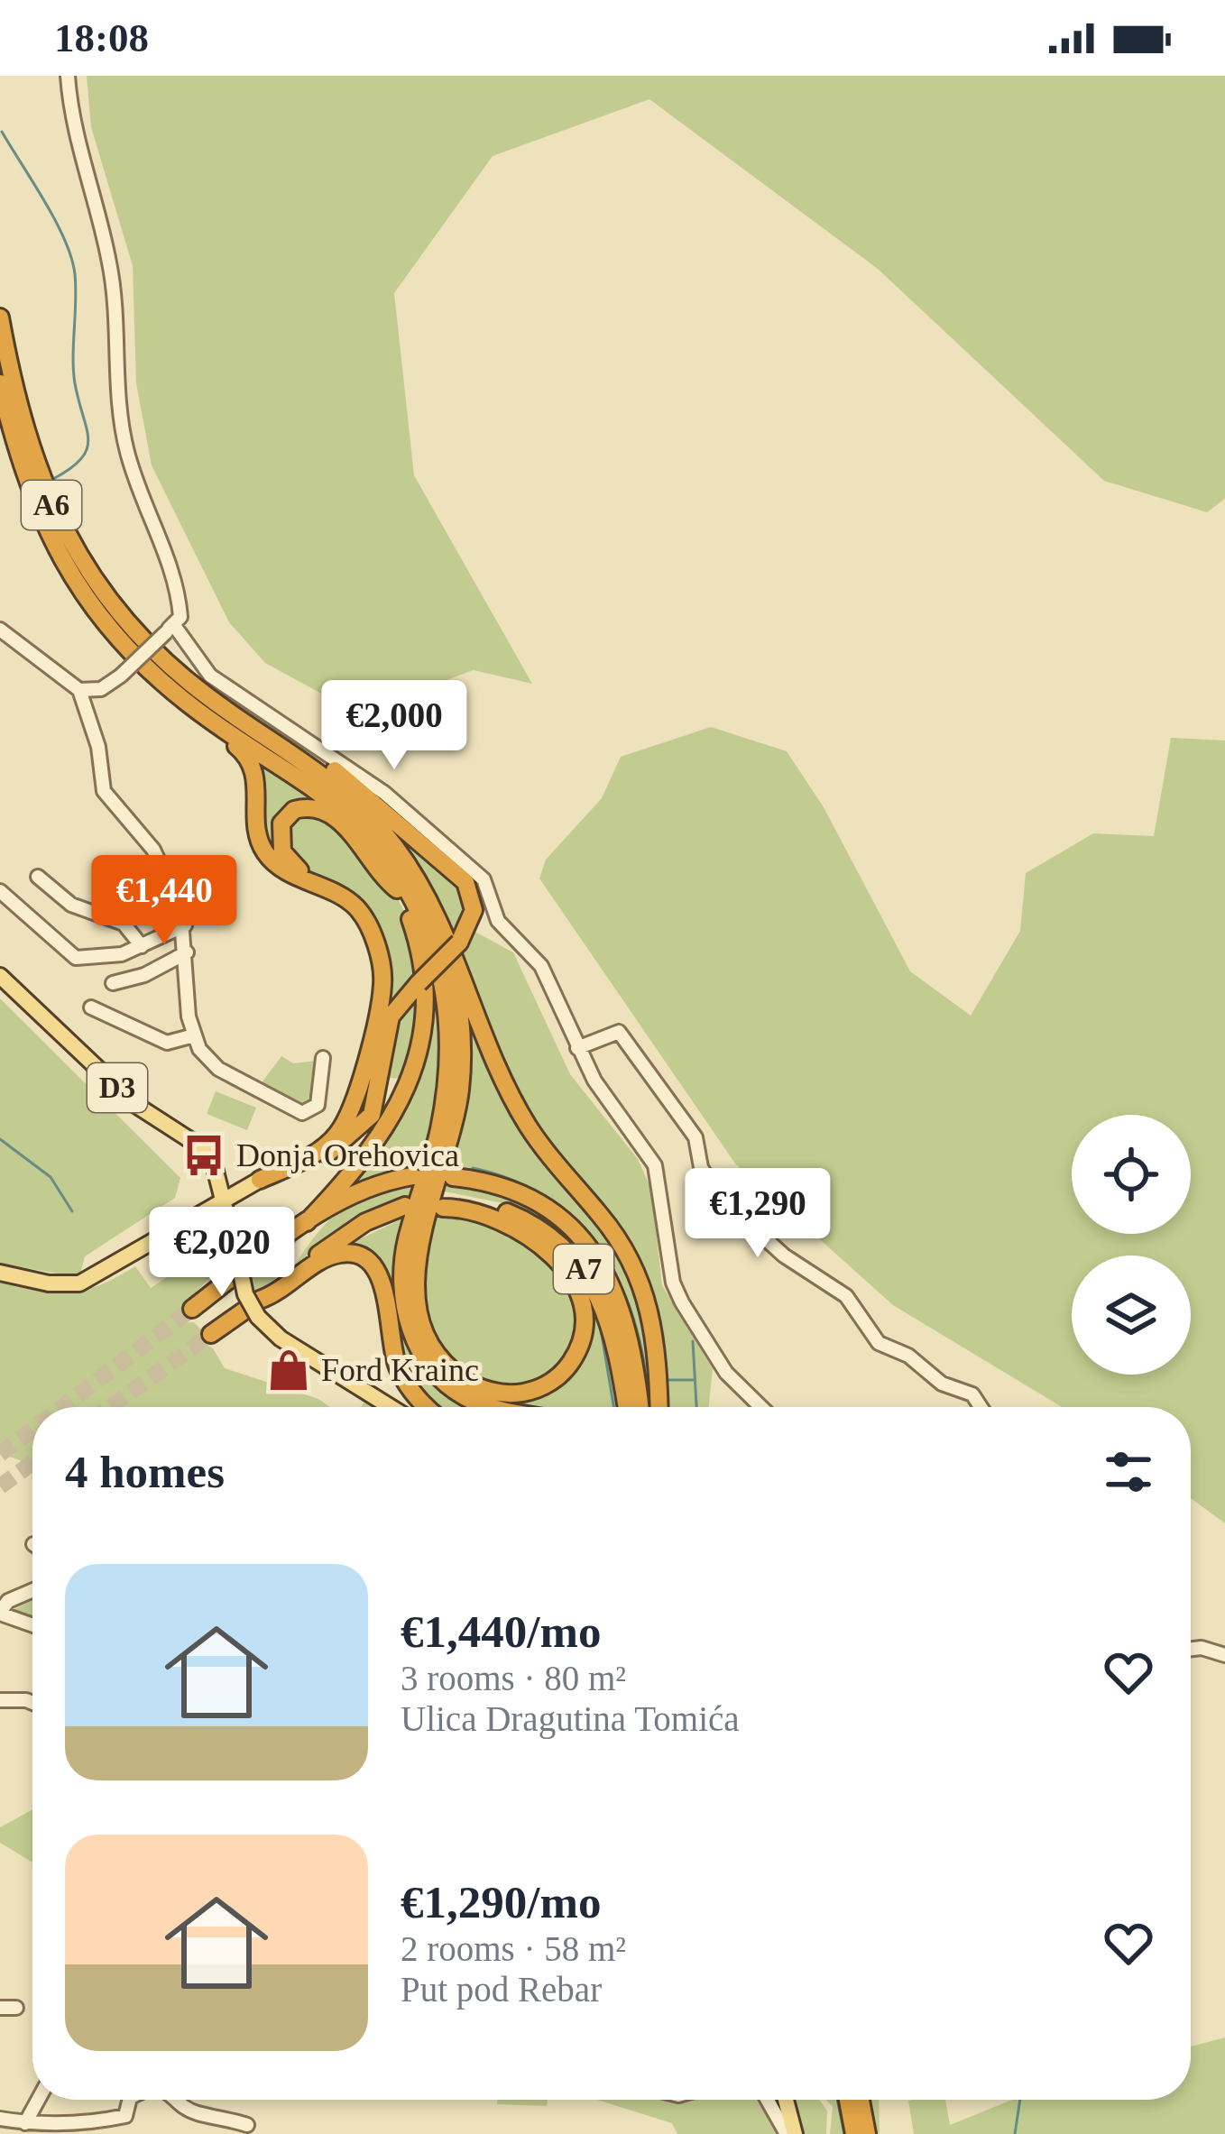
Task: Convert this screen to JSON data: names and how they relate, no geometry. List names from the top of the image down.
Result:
{
  "streets": {
    "highway": ["A6", "A7"],
    "main road": ["D3"]
  },
  "crossings": [
    ["A6", "A7"]
  ],
  "places": {
    "bus stop": ["Donja Orehovica"],
    "shop": ["Ford Krainc"]
  },
  "page": {
    "status": "18:08",
    "price": [
      "€2,000",
      "€1,440",
      "€1,290",
      "€2,020"
    ],
    "heading": "4 homes",
    "list": [
      {
        "name": "€1,440/mo",
        "note": "3 rooms · 80 m² · Ulica Dragutina Tomića"
      },
      {
        "name": "€1,290/mo",
        "note": "2 rooms · 58 m² · Put pod Rebar"
      }
    ]
  }
}
